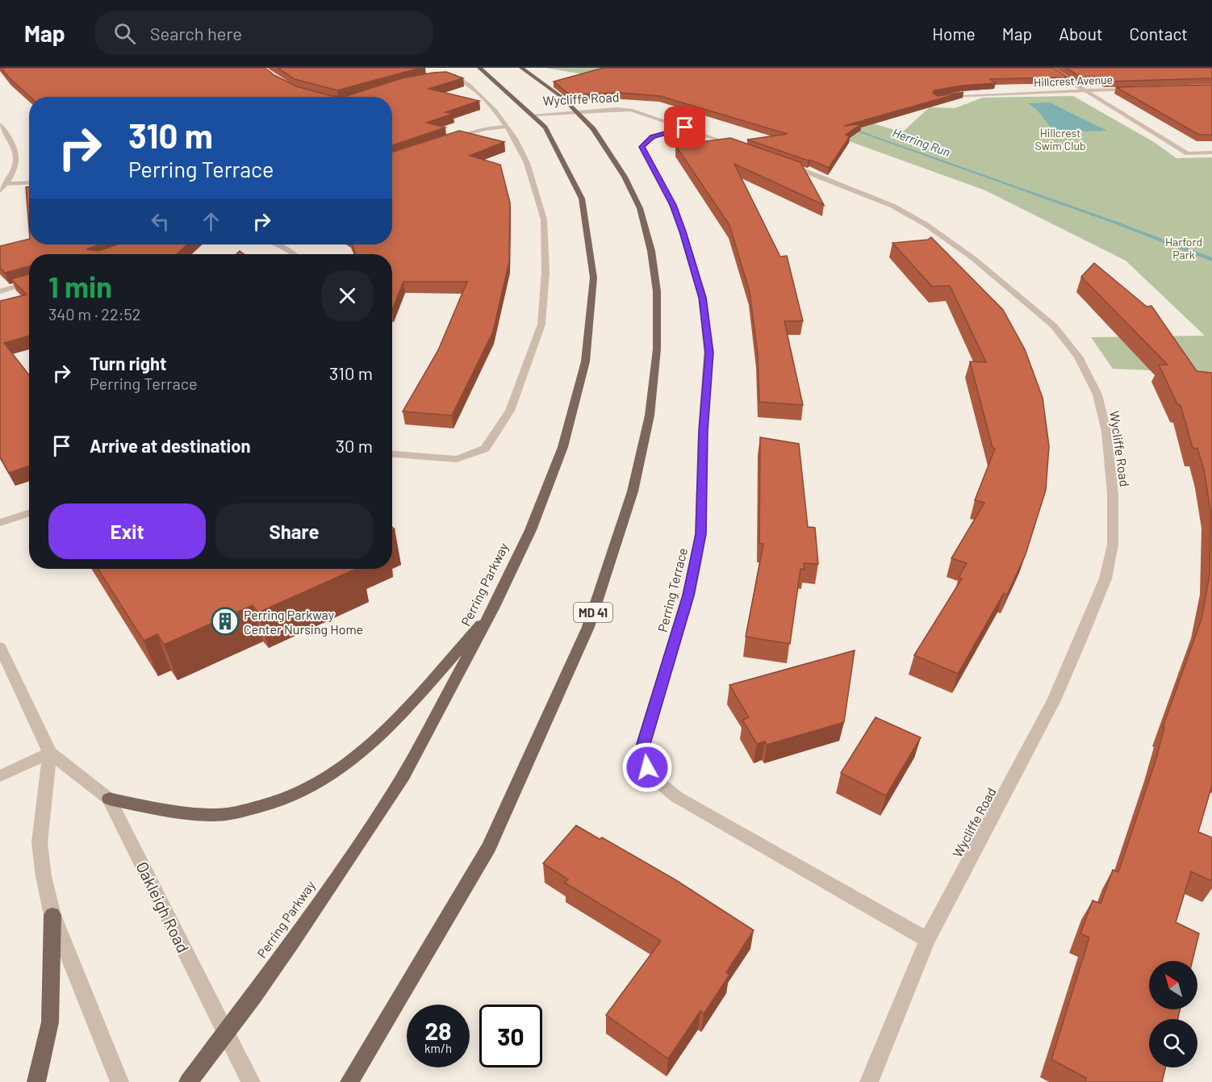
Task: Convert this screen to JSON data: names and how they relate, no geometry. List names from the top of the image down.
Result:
{
  "streets": {
    "main road": ["Perring Parkway", "MD 41"],
    "street": [
      "Hillcrest Avenue",
      "Wycliffe Road",
      "Perring Terrace",
      "Oakleigh Road"
    ]
  },
  "crossings": [
    ["Wycliffe Road", "Perring Parkway"],
    ["Wycliffe Road", "Perring Terrace"],
    ["Wycliffe Road", "MD 41"],
    ["Perring Parkway", "Oakleigh Road"]
  ],
  "water": ["Herring Run"],
  "parks": ["Hillcrest Swim Club", "Harford Park"],
  "places": {
    "building": ["Perring Parkway Center Nursing Home"]
  },
  "north": "top left",
  "page": {
    "header": "Map",
    "search": "Search here",
    "nav": [
      "Home",
      "Map",
      "About",
      "Contact"
    ],
    "turn": ["310 m", "Perring Terrace"],
    "heading": ["1 min", "340 m · 22:52"],
    "list": [
      {
        "name": "Turn right",
        "note": "Perring Terrace",
        "value": "310 m"
      },
      {
        "name": "Arrive at destination",
        "value": "30 m"
      }
    ],
    "buttons": ["Exit", "Share"],
    "speed": "28 km/h",
    "limit": "30"
  }
}
